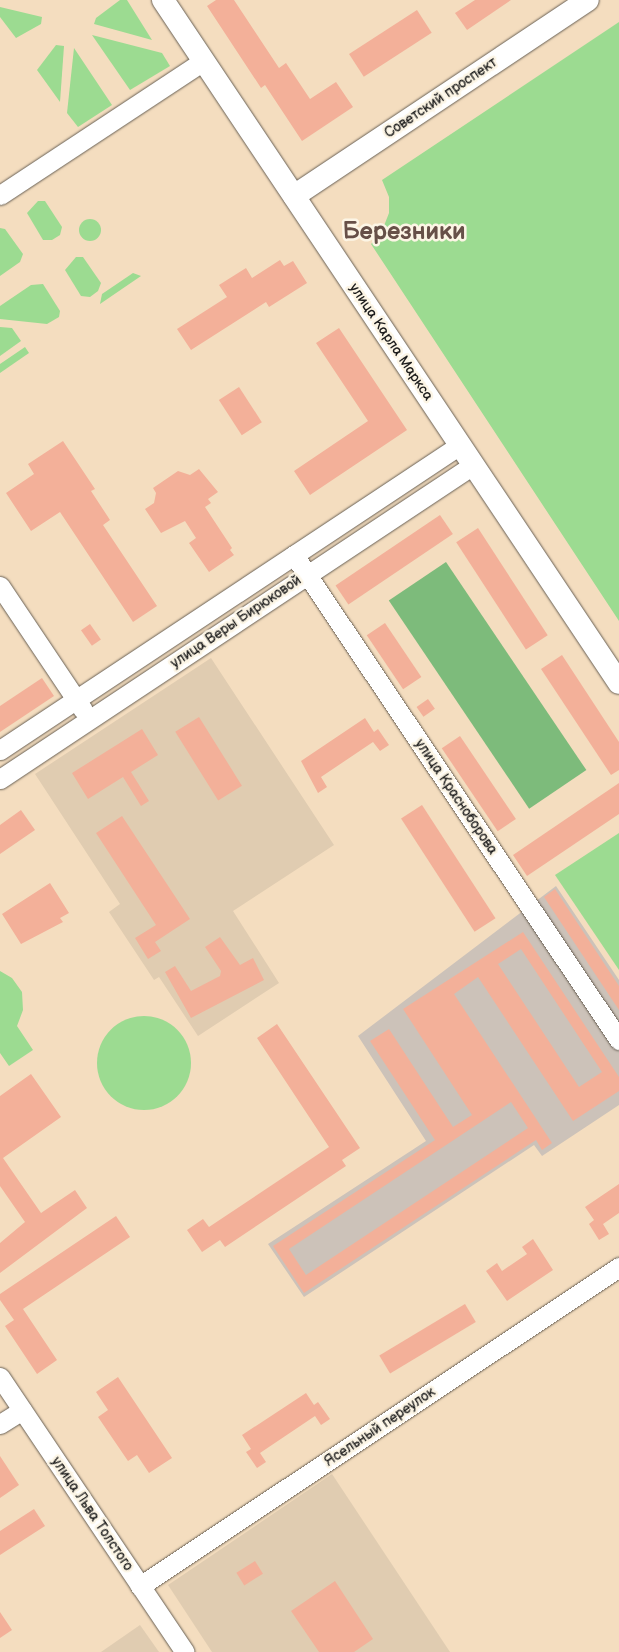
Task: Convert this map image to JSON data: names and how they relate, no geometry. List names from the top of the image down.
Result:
{
  "streets": {
    "main road": ["Советский проспект", "улица Карла Маркса"],
    "street": [
      "улица Веры Бирюковой",
      "улица Красноборова",
      "Ясельный переулок",
      "улица Льва Толстого"
    ]
  },
  "crossings": [
    ["Советский проспект", "улица Карла Маркса"],
    ["улица Карла Маркса", "улица Веры Бирюковой"],
    ["улица Веры Бирюковой", "улица Красноборова"],
    ["Ясельный переулок", "улица Льва Толстого"]
  ],
  "districts": ["Березники"]
}
